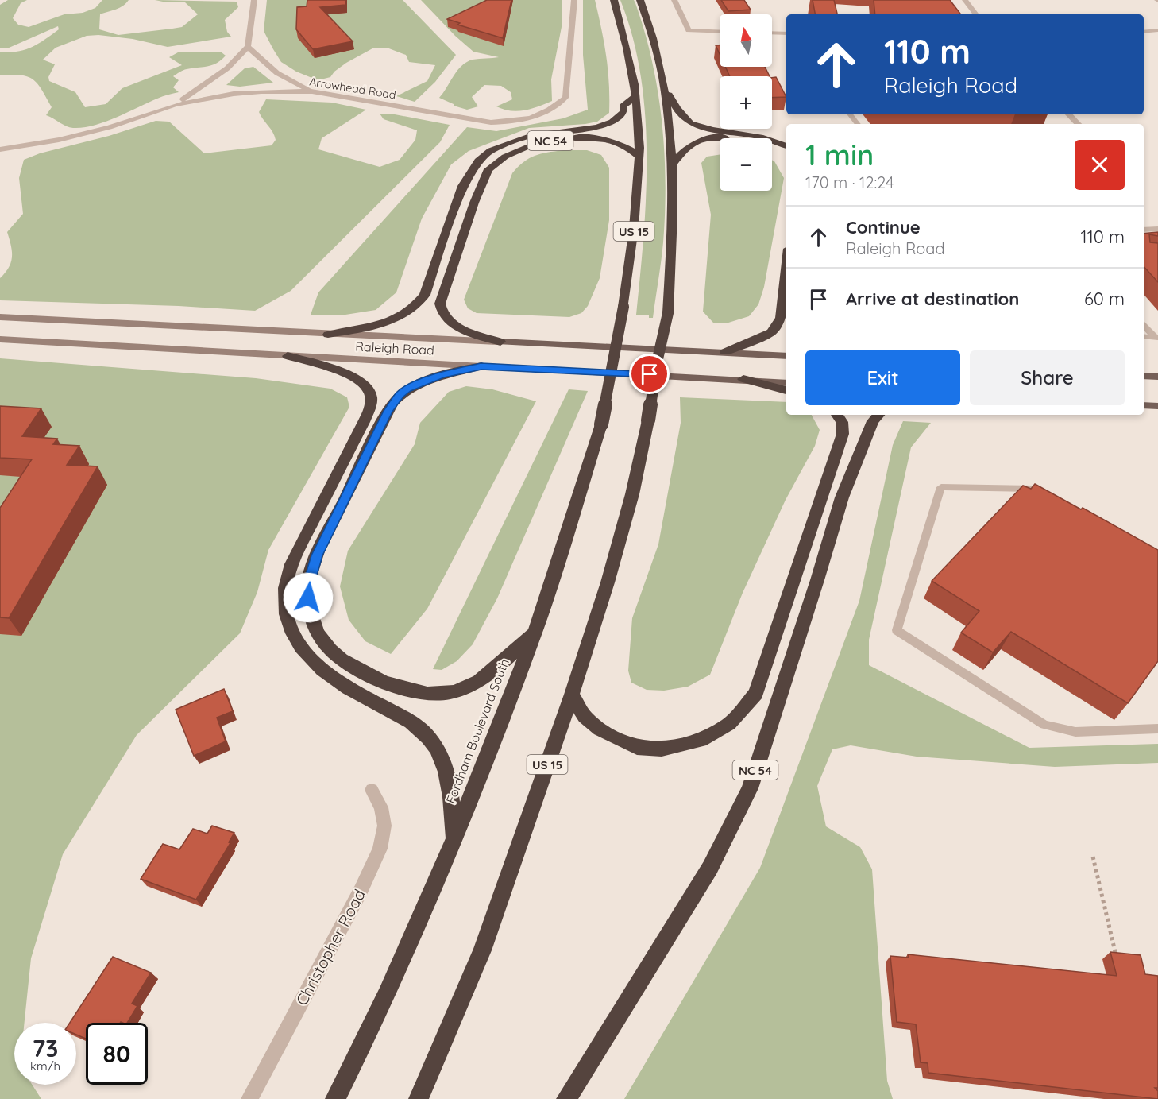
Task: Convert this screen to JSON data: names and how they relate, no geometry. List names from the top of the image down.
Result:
{
  "streets": {
    "highway": ["NC 54", "US 15", "Fordham Boulevard South"],
    "main road": ["Raleigh Road"],
    "street": ["Arrowhead Road", "Christopher Road"]
  },
  "crossings": [
    ["NC 54", "US 15"],
    ["NC 54", "Raleigh Road"],
    ["NC 54", "Fordham Boulevard South"],
    ["US 15", "Fordham Boulevard South"]
  ],
  "north": "top",
  "page": {
    "map_buttons": ["+", "−"],
    "turn": ["110 m", "Raleigh Road"],
    "heading": ["1 min", "170 m · 12:24"],
    "list": [
      {
        "name": "Continue",
        "note": "Raleigh Road",
        "value": "110 m"
      },
      {
        "name": "Arrive at destination",
        "value": "60 m"
      }
    ],
    "buttons": ["Exit", "Share"],
    "speed": "73 km/h",
    "limit": "80"
  }
}
